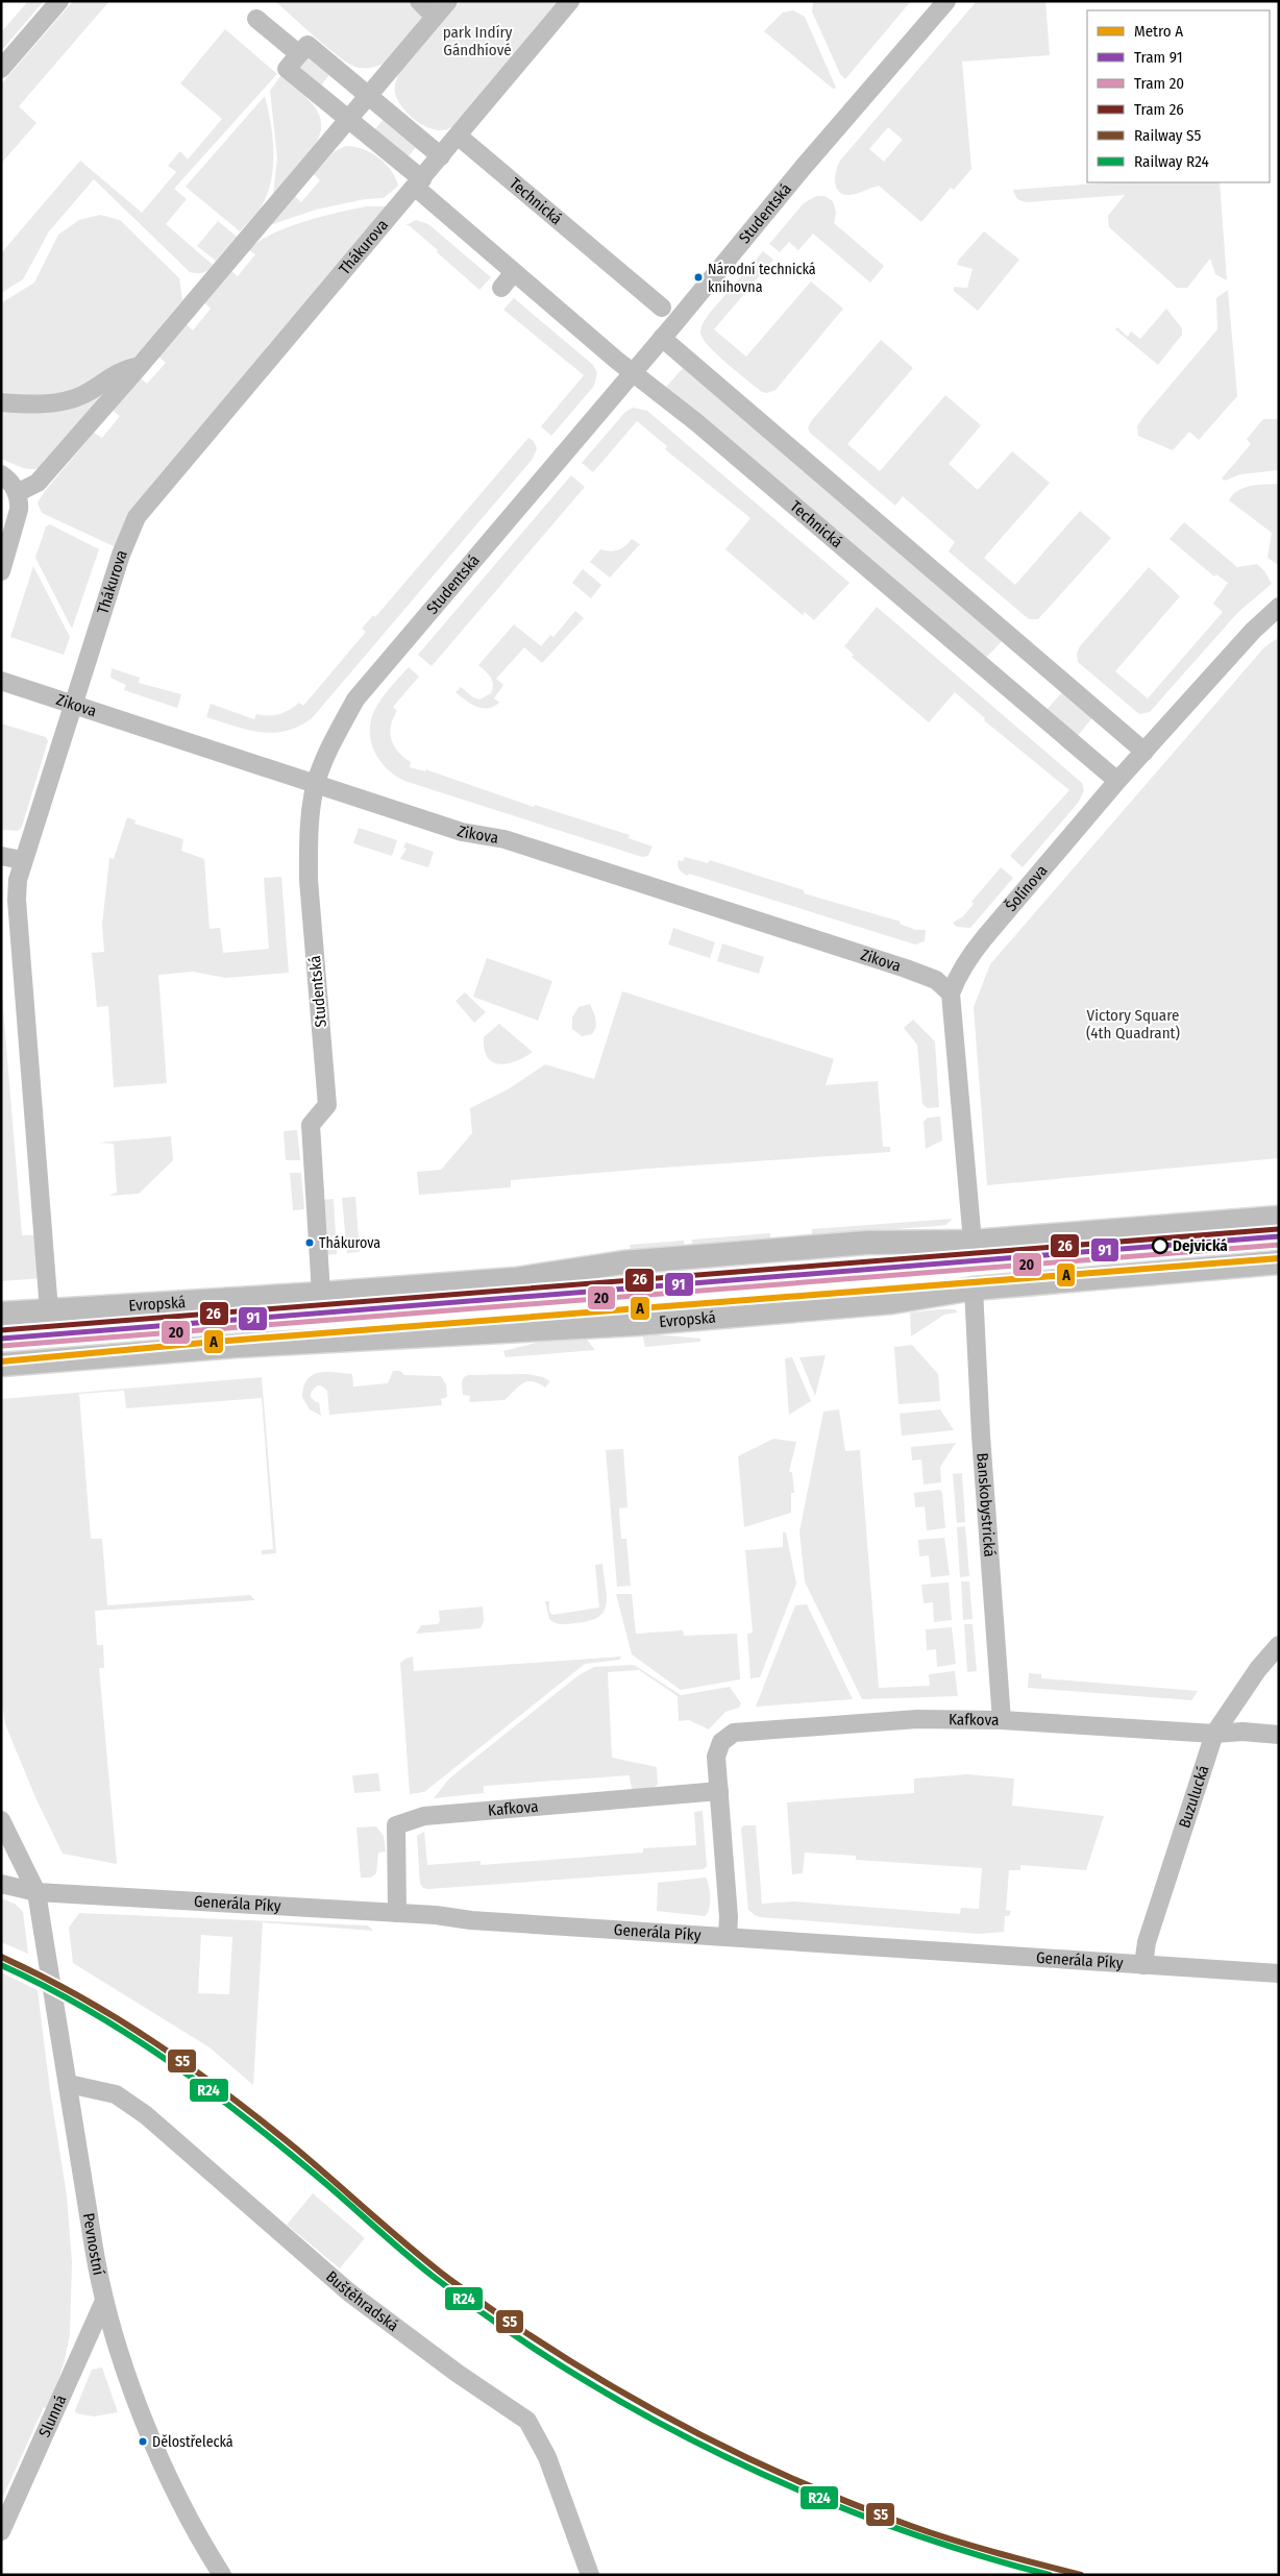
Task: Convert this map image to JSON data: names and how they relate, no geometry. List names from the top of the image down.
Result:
{
  "streets": {
    "main road": ["Evropská"],
    "street": [
      "Technická",
      "Studentská",
      "Thákurova",
      "Zikova",
      "Šolínova",
      "Banskobystrická",
      "Kafkova",
      "Buzulucká",
      "Generála Píky",
      "Pevnostní",
      "Buštěhradská",
      "Slunná"
    ]
  },
  "crossings": [
    ["Technická", "Studentská"],
    ["Technická", "Thákurova"],
    ["Technická", "Šolínova"],
    ["Studentská", "Zikova"],
    ["Studentská", "Evropská"],
    ["Thákurova", "Zikova"],
    ["Thákurova", "Evropská"],
    ["Zikova", "Šolínova"],
    ["Šolínova", "Evropská"],
    ["Evropská", "Banskobystrická"],
    ["Banskobystrická", "Kafkova"],
    ["Kafkova", "Buzulucká"],
    ["Kafkova", "Generála Píky"],
    ["Buzulucká", "Generála Píky"],
    ["Generála Píky", "Pevnostní"],
    ["Pevnostní", "Buštěhradská"],
    ["Pevnostní", "Slunná"]
  ],
  "parks": ["park Indíry Gándhíové", "Victory Square (4th Quadrant)"],
  "places": [
    "Národní technická knihovna",
    "Thákurova",
    "Dejvická",
    "Dělostřelecká"
  ],
  "lines": [
    "tram line 26",
    "tram line 91",
    "tram line 20",
    "metro line A",
    "rail line S5",
    "rail line R24"
  ],
  "legend": [
    "Metro A",
    "Tram 91",
    "Tram 20",
    "Tram 26",
    "Railway S5",
    "Railway R24"
  ]
}
